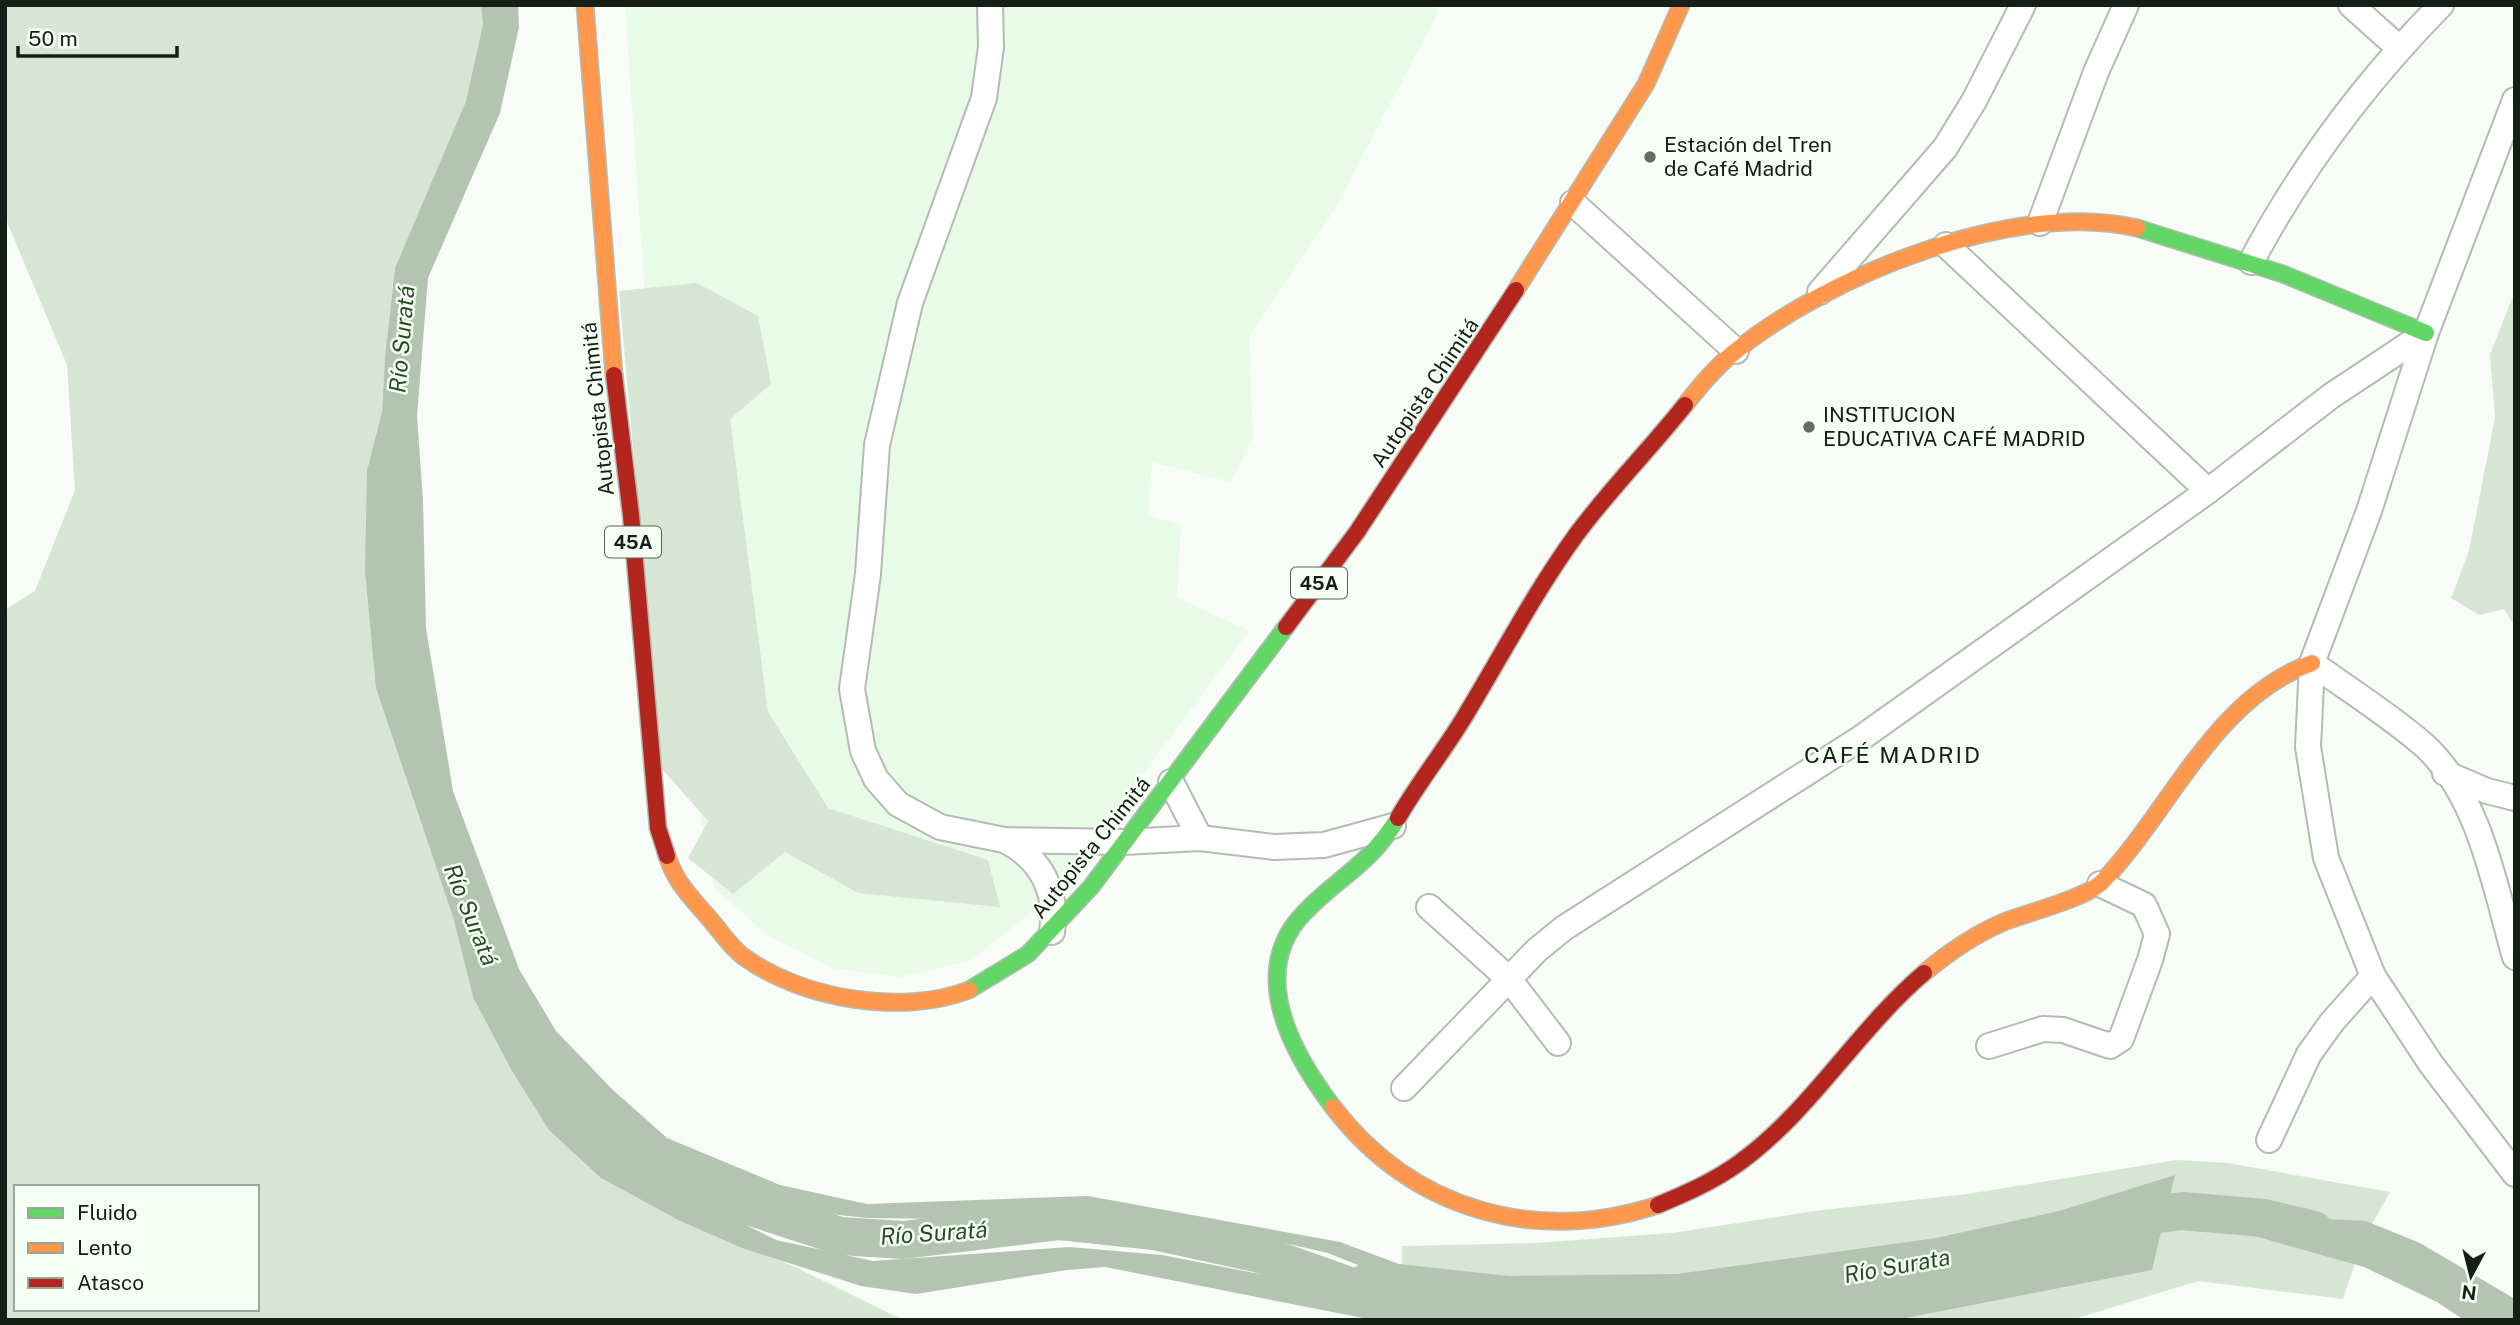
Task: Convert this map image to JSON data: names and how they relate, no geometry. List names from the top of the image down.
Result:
{
  "streets": {
    "main road": ["Autopista Chimitá", "45A"]
  },
  "districts": ["CAFÉ MADRID"],
  "water": ["Río Suratá", "Río Surata"],
  "places": ["Estación del Tren de Café Madrid", "INSTITUCION EDUCATIVA CAFÉ MADRID"],
  "legend": ["Fluido", "Lento", "Atasco"],
  "scale_bar": "50 m",
  "north": "bottom"
}
